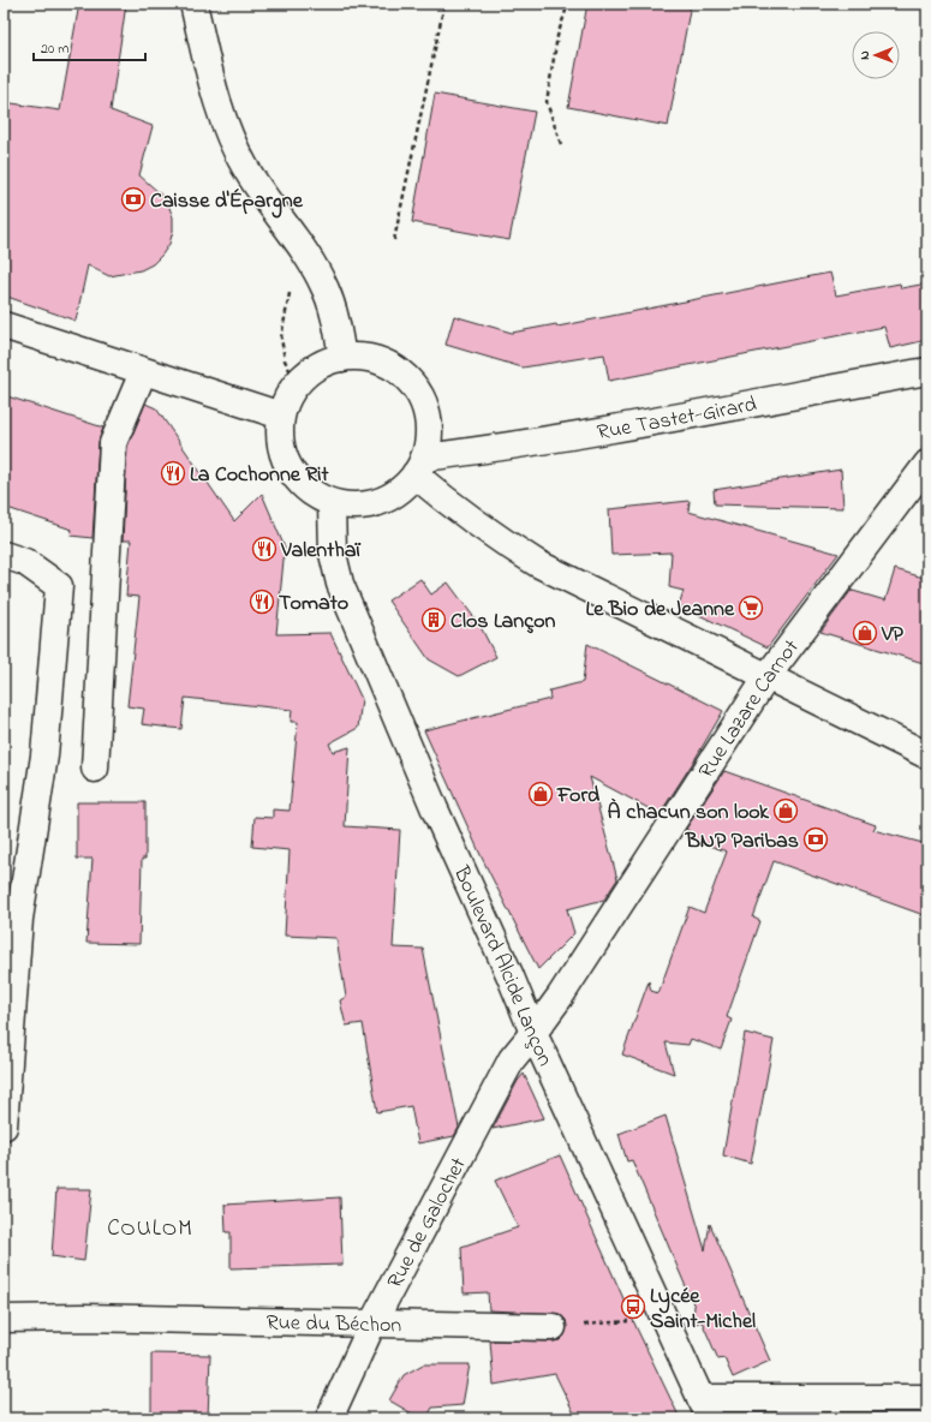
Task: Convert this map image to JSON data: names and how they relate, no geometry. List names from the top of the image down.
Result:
{
  "streets": {
    "street": [
      "Rue Tastet-Girard",
      "Rue Lazare Carnot",
      "Boulevard Alcide Lançon",
      "Rue de Galochet",
      "Rue du Béchon"
    ]
  },
  "crossings": [
    ["Rue Tastet-Girard", "Boulevard Alcide Lançon"],
    ["Rue Lazare Carnot", "Boulevard Alcide Lançon"],
    ["Rue Lazare Carnot", "Rue de Galochet"],
    ["Boulevard Alcide Lançon", "Rue de Galochet"],
    ["Rue de Galochet", "Rue du Béchon"]
  ],
  "districts": ["COULOM"],
  "places": {
    "bank": ["Caisse d'Épargne", "BNP Paribas"],
    "restaurant": ["La Cochonne Rit", "Valenthaï", "Tomato"],
    "supermarket": ["Le Bio de Jeanne"],
    "building": ["Clos Lançon"],
    "shop": ["VP", "Ford", "À chacun son look"],
    "bus stop": ["Lycée Saint-Michel"]
  },
  "scale_bar": "20 m",
  "north": "left"
}
